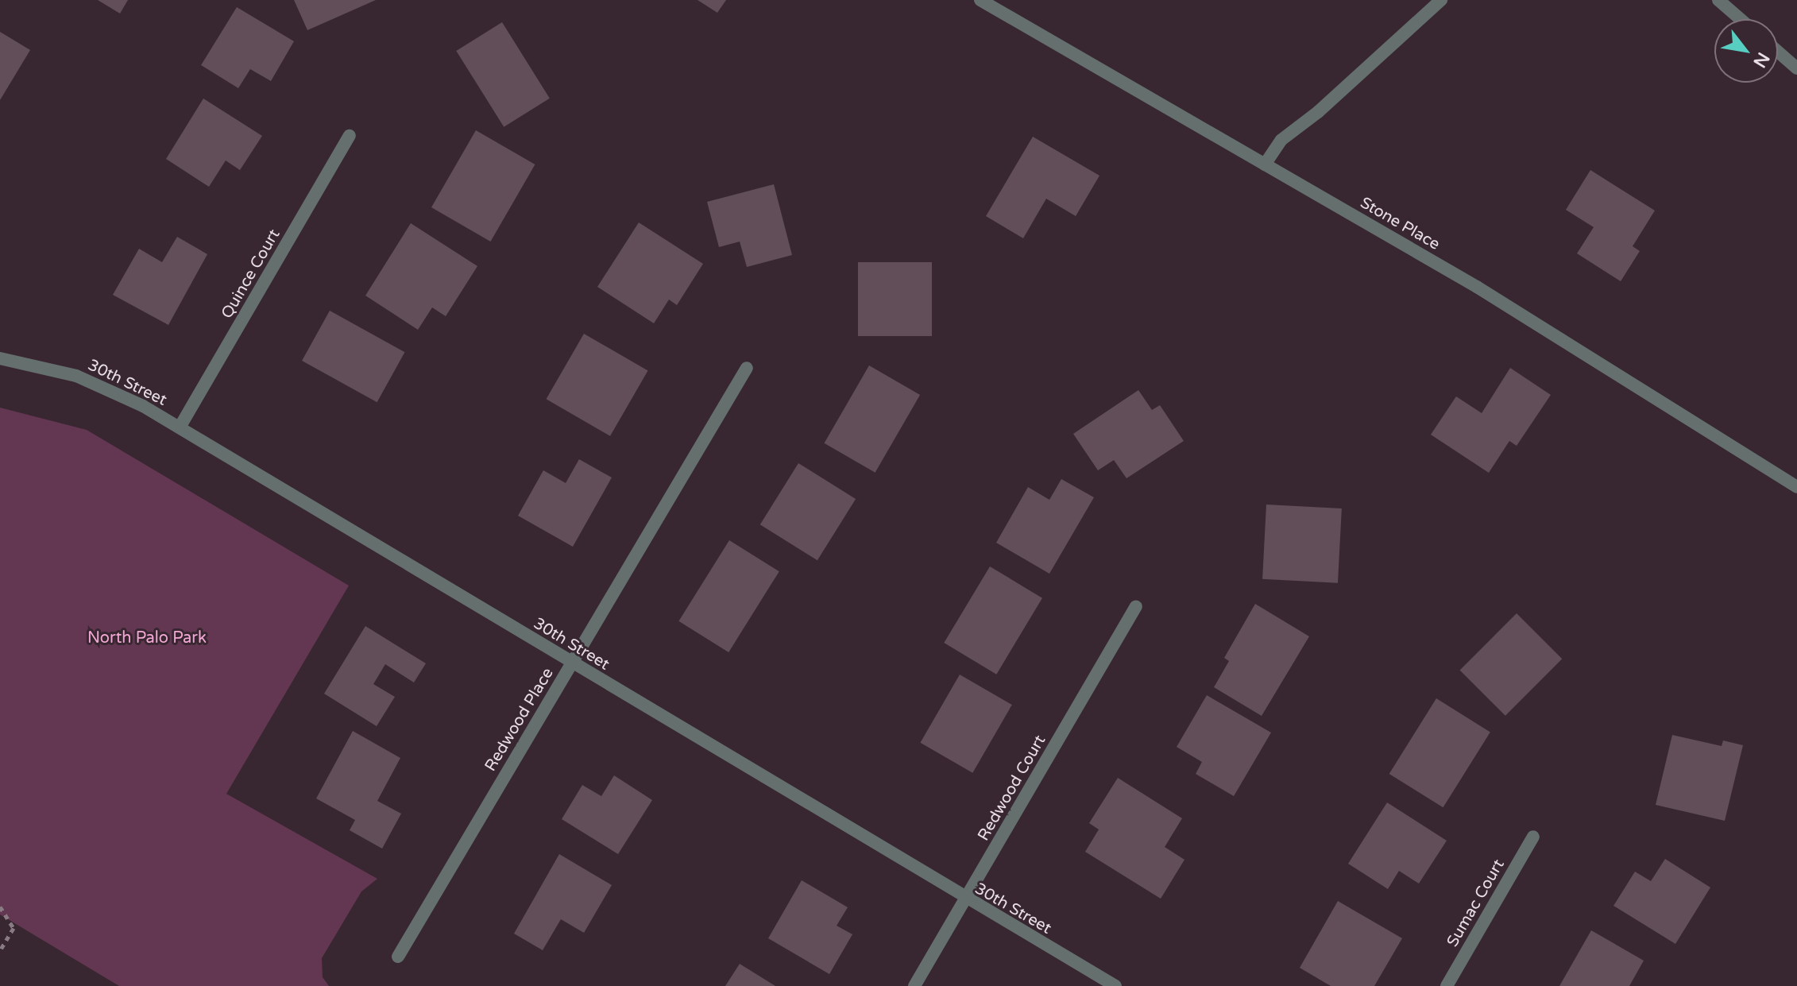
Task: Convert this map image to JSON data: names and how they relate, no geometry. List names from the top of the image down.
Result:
{
  "streets": {
    "street": [
      "Stone Place",
      "Quince Court",
      "30th Street",
      "Redwood Place",
      "Redwood Court",
      "Sumac Court"
    ]
  },
  "crossings": [
    ["Quince Court", "30th Street"],
    ["30th Street", "Redwood Place"],
    ["30th Street", "Redwood Court"]
  ],
  "parks": ["North Palo Park"],
  "north": "bottom right"
}
